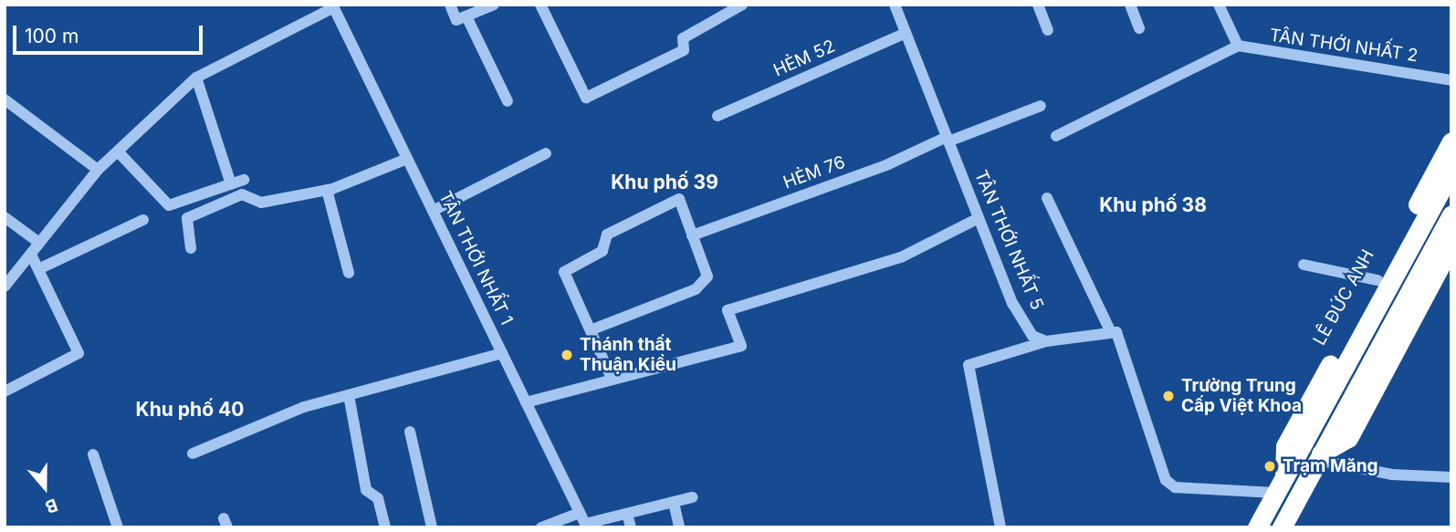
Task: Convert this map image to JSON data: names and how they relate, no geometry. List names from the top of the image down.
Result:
{
  "streets": {
    "highway": ["LÊ ĐỨC ANH"],
    "street": [
      "TÂN THỚI NHẤT 2",
      "HẺM 52",
      "HẺM 76",
      "TÂN THỚI NHẤT 5",
      "TÂN THỚI NHẤT 1"
    ]
  },
  "crossings": [
    ["HẺM 52", "TÂN THỚI NHẤT 5"],
    ["HẺM 76", "TÂN THỚI NHẤT 5"]
  ],
  "districts": ["Khu phố 39", "Khu phố 38", "Khu phố 40"],
  "places": ["Thánh thất Thuận Kiều", "Trường Trung Cấp Việt Khoa", "Trạm Măng"],
  "scale_bar": "100 m",
  "north": "bottom"
}
